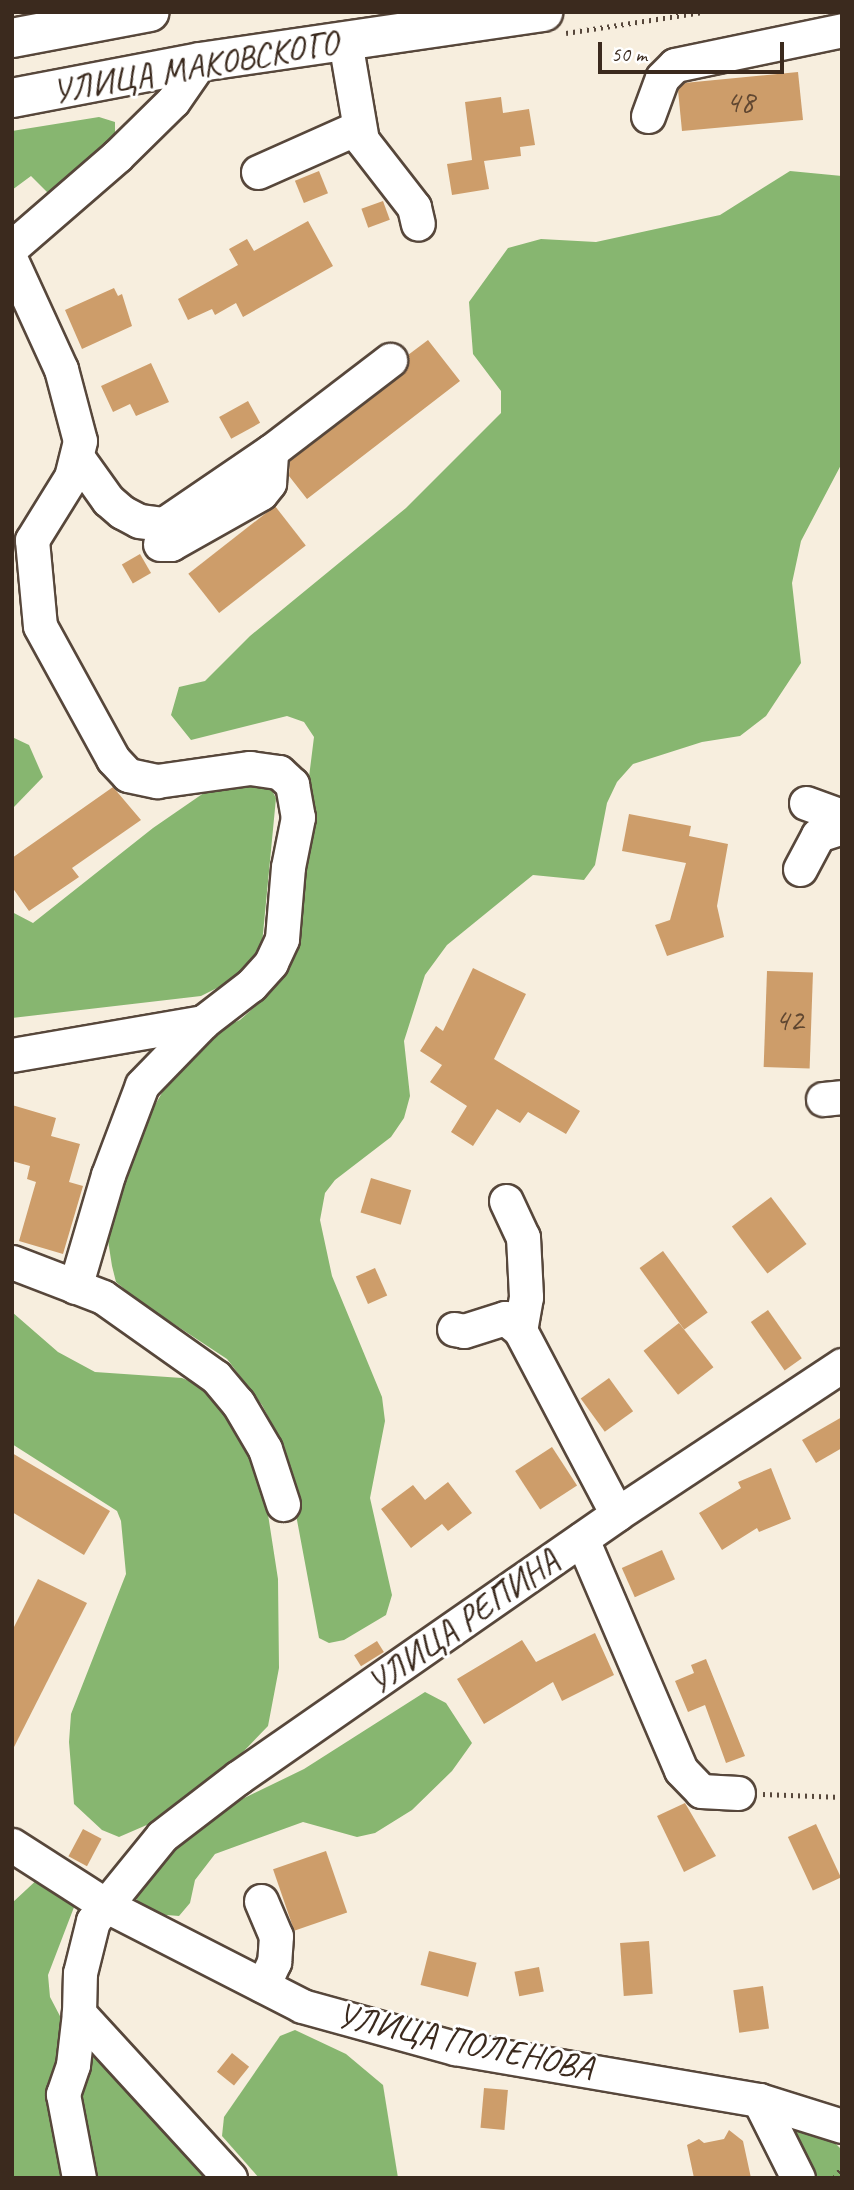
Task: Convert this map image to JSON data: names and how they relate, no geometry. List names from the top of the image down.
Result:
{
  "streets": {
    "highway": ["УЛИЦА МАКОВСКОГО"],
    "street": ["УЛИЦА РЕПИНА", "УЛИЦА ПОЛЕНОВА"]
  },
  "crossings": [
    ["УЛИЦА РЕПИНА", "УЛИЦА ПОЛЕНОВА"]
  ],
  "house_numbers": ["48", "42"],
  "scale_bar": "50 m"
}
